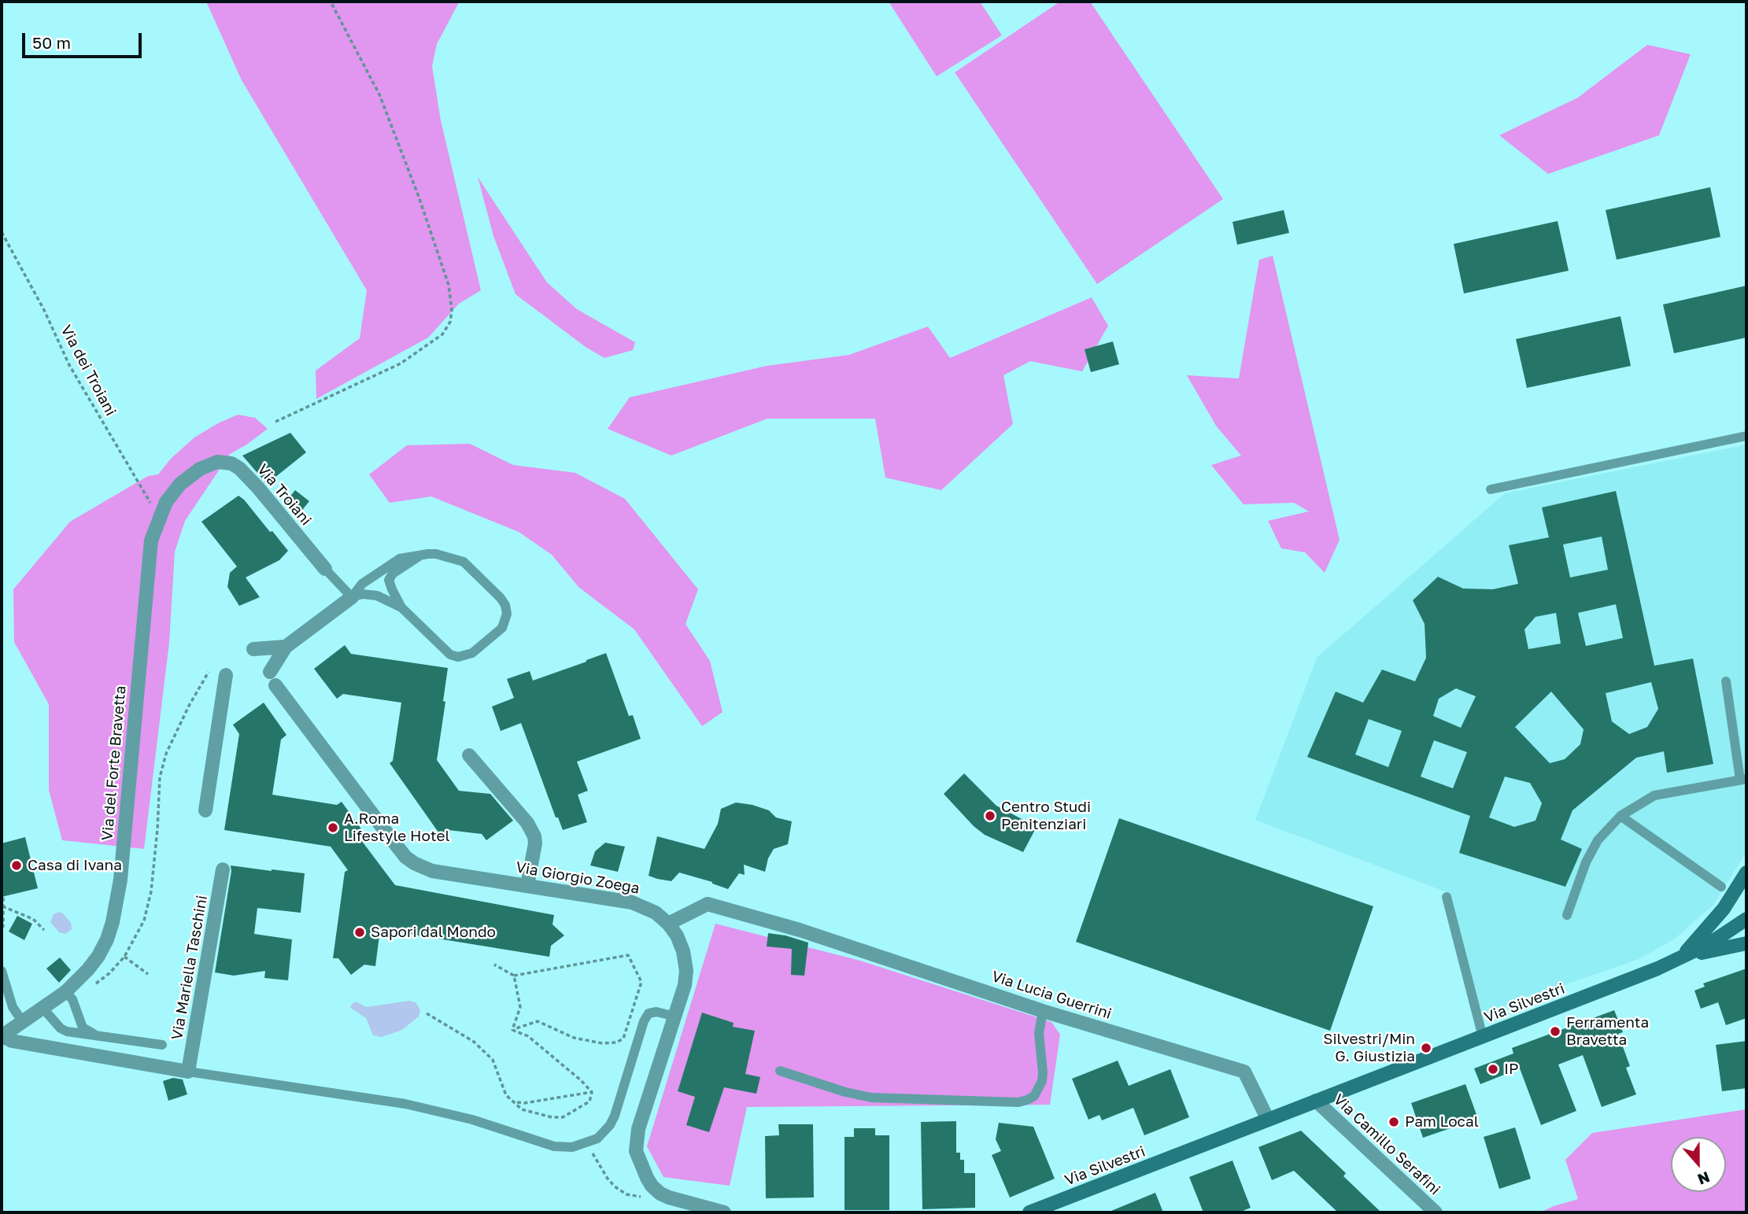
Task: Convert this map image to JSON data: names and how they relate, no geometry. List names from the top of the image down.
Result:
{
  "streets": {
    "main road": ["Via Silvestri"],
    "street": [
      "Via Troiani",
      "Via del Forte Bravetta",
      "Via Giorgio Zoega",
      "Via Mariella Taschini",
      "Via Lucia Guerrini",
      "Via Camillo Serafini"
    ],
    "path": ["Via dei Troiani"]
  },
  "crossings": [
    ["Via dei Troiani", "Via del Forte Bravetta"],
    ["Via Troiani", "Via del Forte Bravetta"],
    ["Via Giorgio Zoega", "Via Lucia Guerrini"],
    ["Via Lucia Guerrini", "Via Silvestri"],
    ["Via Silvestri", "Via Camillo Serafini"]
  ],
  "places": [
    "Centro Studi Penitenziari",
    "A.Roma Lifestyle Hotel",
    "Casa di Ivana",
    "Sapori dal Mondo",
    "Ferramenta Bravetta",
    "Silvestri/Min G. Giustizia",
    "IP",
    "Pam Local"
  ],
  "scale_bar": "50 m",
  "north": "bottom"
}
